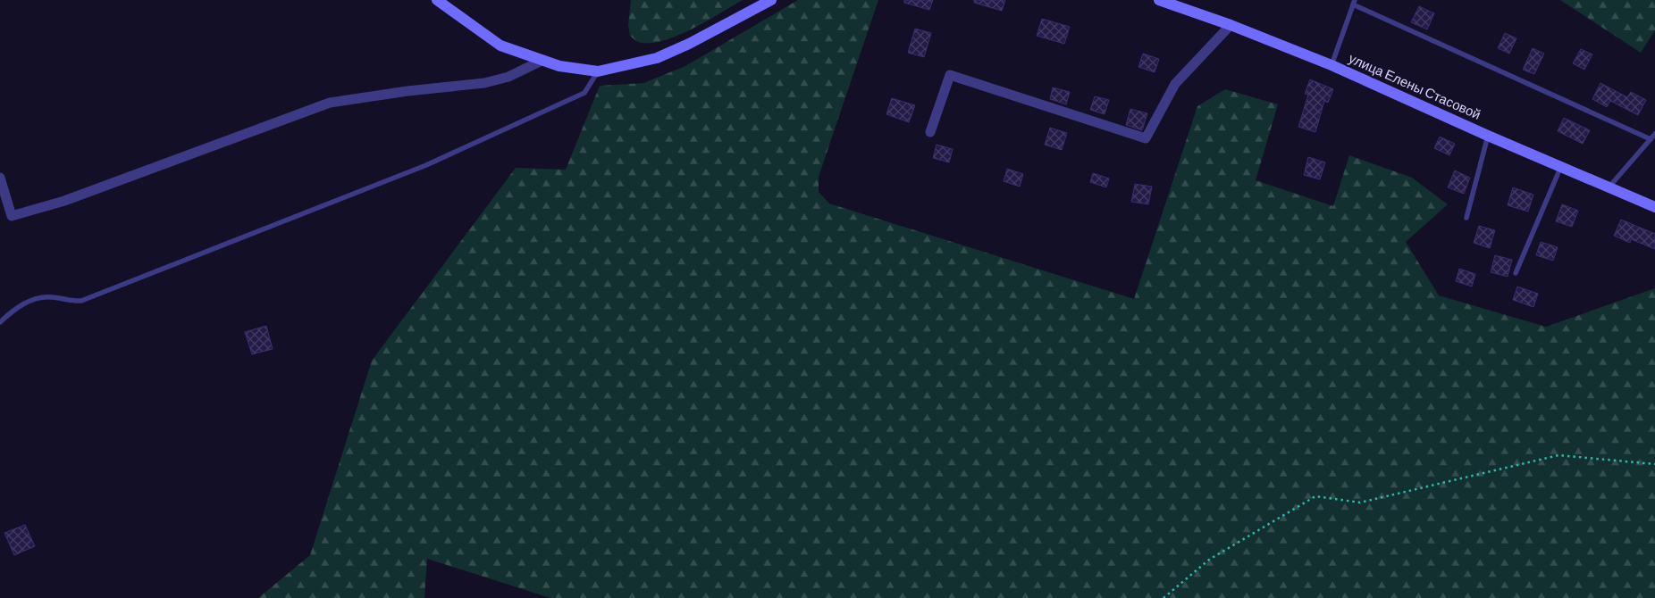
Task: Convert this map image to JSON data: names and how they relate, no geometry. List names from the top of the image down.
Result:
{
  "streets": {
    "main road": ["улица Елены Стасовой"]
  }
}
